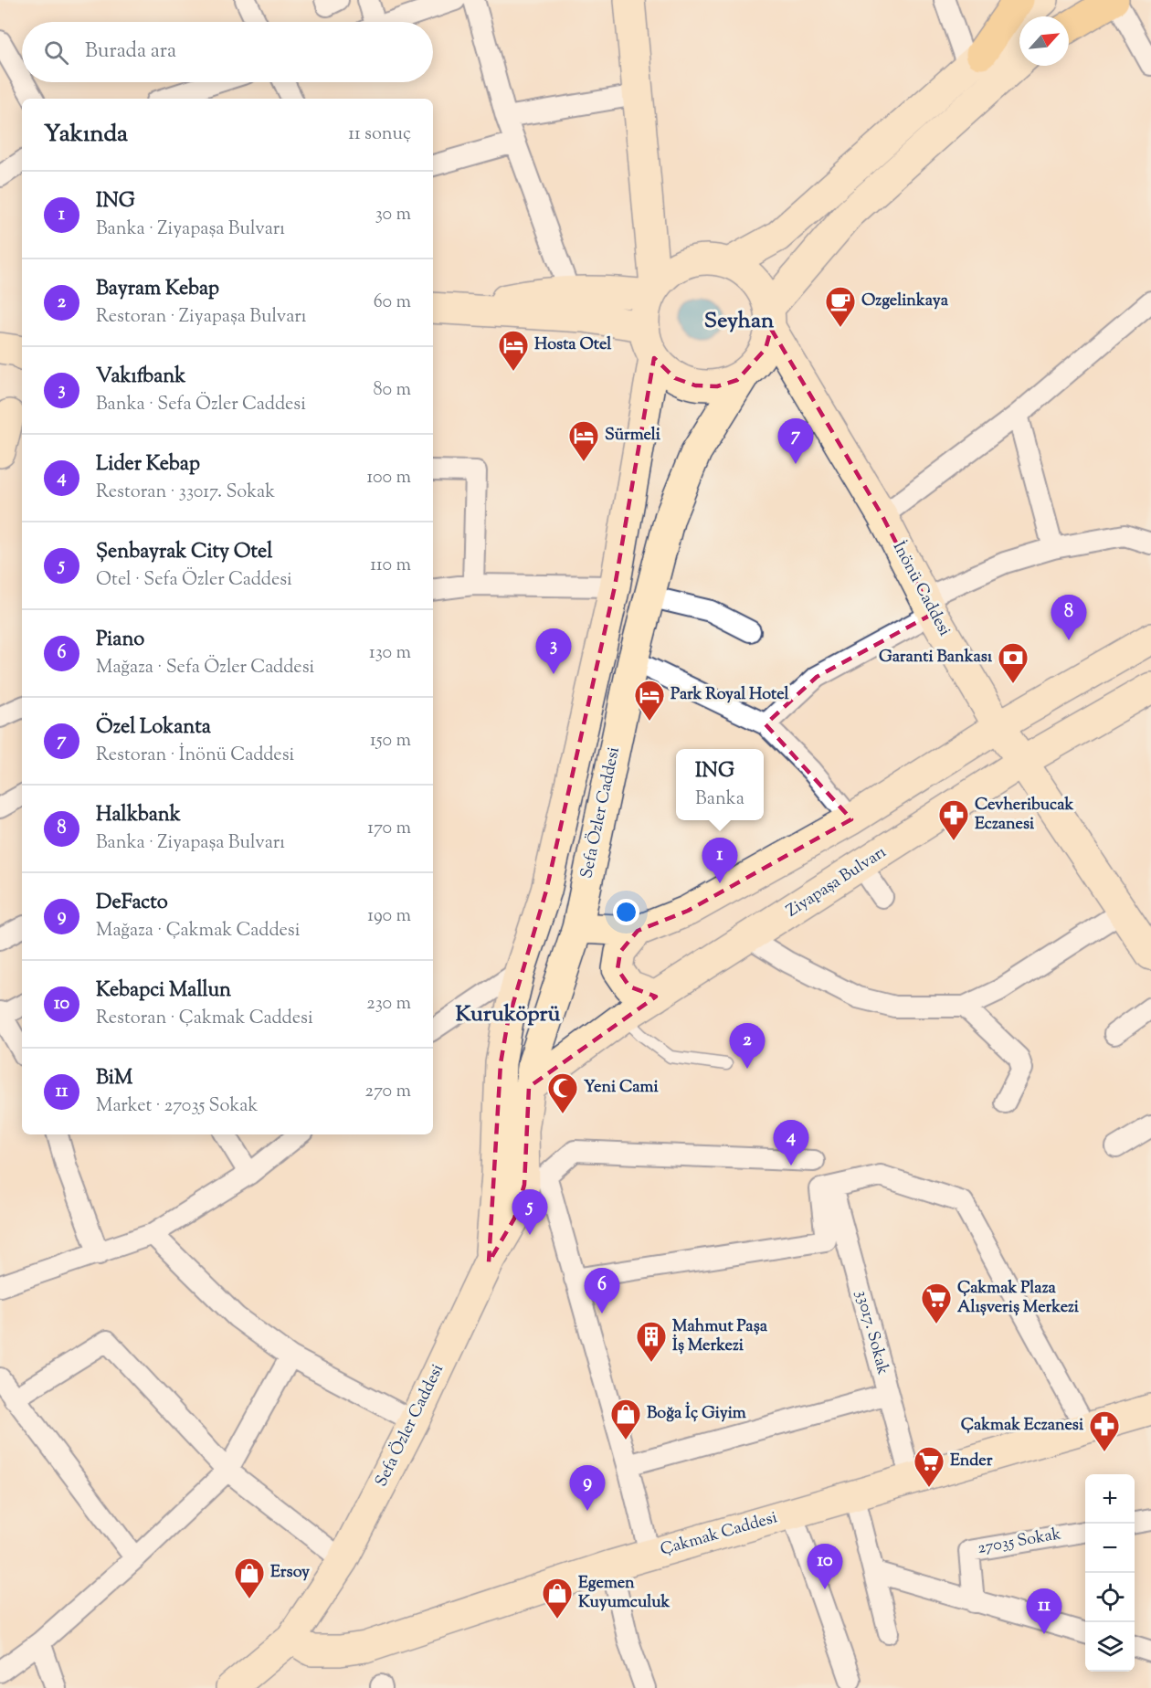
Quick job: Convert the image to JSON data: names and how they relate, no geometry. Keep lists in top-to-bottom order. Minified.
{"streets":{"main road":["İnönü Caddesi","Sefa Özler Caddesi","Ziyapaşa Bulvarı","Çakmak Caddesi"],"street":["33017. Sokak","27035 Sokak"]},"crossings":[["İnönü Caddesi","Sefa Özler Caddesi"],["İnönü Caddesi","Ziyapaşa Bulvarı"],["Sefa Özler Caddesi","Ziyapaşa Bulvarı"],["Sefa Özler Caddesi","Çakmak Caddesi"],["33017. Sokak","Çakmak Caddesi"]],"districts":["Seyhan","Kuruköprü"],"places":{"cafe":["Ozgelinkaya"],"hotel":["Hosta Otel","Sürmeli","Park Royal Hotel"],"bank":["Garanti Bankası"],"pharmacy":["Cevheribucak Eczanesi","Çakmak Eczanesi"],"mosque":["Yeni Cami"],"supermarket":["Çakmak Plaza Alışveriş Merkezi","Ender"],"building":["Mahmut Paşa İş Merkezi"],"shop":["Boğa İç Giyim","Ersoy","Egemen Kuyumculuk"]},"north":"top right","page":{"search":"Burada ara","heading":["Yakında","11 sonuç"],"list":[{"mark":"1","name":"ING","note":"Banka · Ziyapaşa Bulvarı","value":"30 m"},{"mark":"2","name":"Bayram Kebap","note":"Restoran · Ziyapaşa Bulvarı","value":"60 m"},{"mark":"3","name":"Vakıfbank","note":"Banka · Sefa Özler Caddesi","value":"80 m"},{"mark":"4","name":"Lider Kebap","note":"Restoran · 33017. Sokak","value":"100 m"},{"mark":"5","name":"Şenbayrak City Otel","note":"Otel · Sefa Özler Caddesi","value":"110 m"},{"mark":"6","name":"Piano","note":"Mağaza · Sefa Özler Caddesi","value":"130 m"},{"mark":"7","name":"Özel Lokanta","note":"Restoran · İnönü Caddesi","value":"150 m"},{"mark":"8","name":"Halkbank","note":"Banka · Ziyapaşa Bulvarı","value":"170 m"},{"mark":"9","name":"DeFacto","note":"Mağaza · Çakmak Caddesi","value":"190 m"},{"mark":"10","name":"Kebapci Mallun","note":"Restoran · Çakmak Caddesi","value":"230 m"},{"mark":"11","name":"BiM","note":"Market · 27035 Sokak","value":"270 m"}],"pins":["7","8","3","1","2","4","5","6","9","10","11"],"popup":["ING","Banka"],"map_buttons":["+","−"]}}
